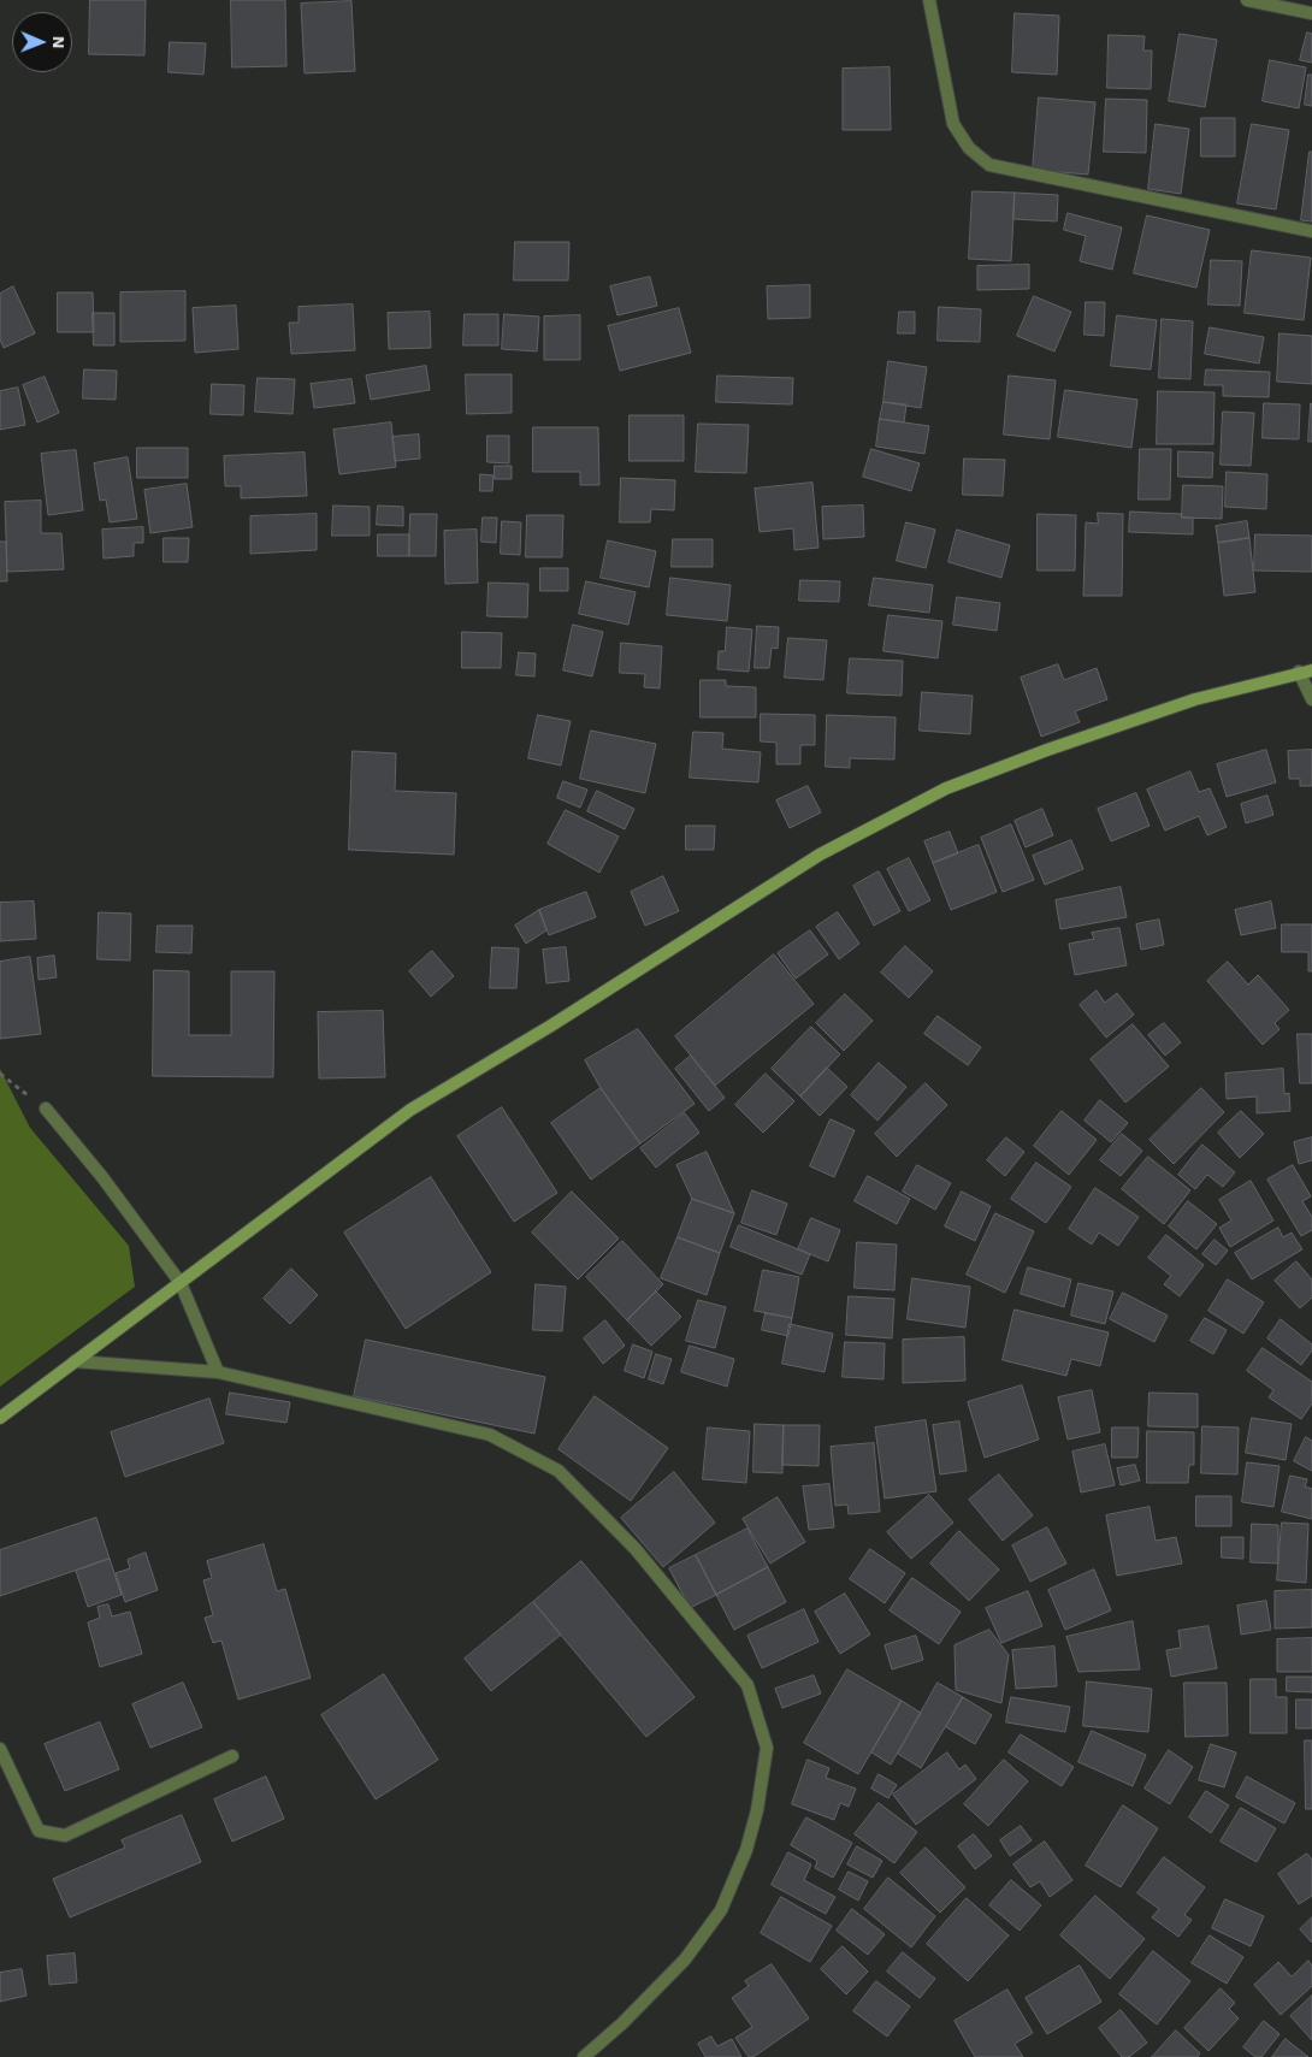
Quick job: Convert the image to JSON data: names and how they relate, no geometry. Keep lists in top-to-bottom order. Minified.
{"north":"right"}
